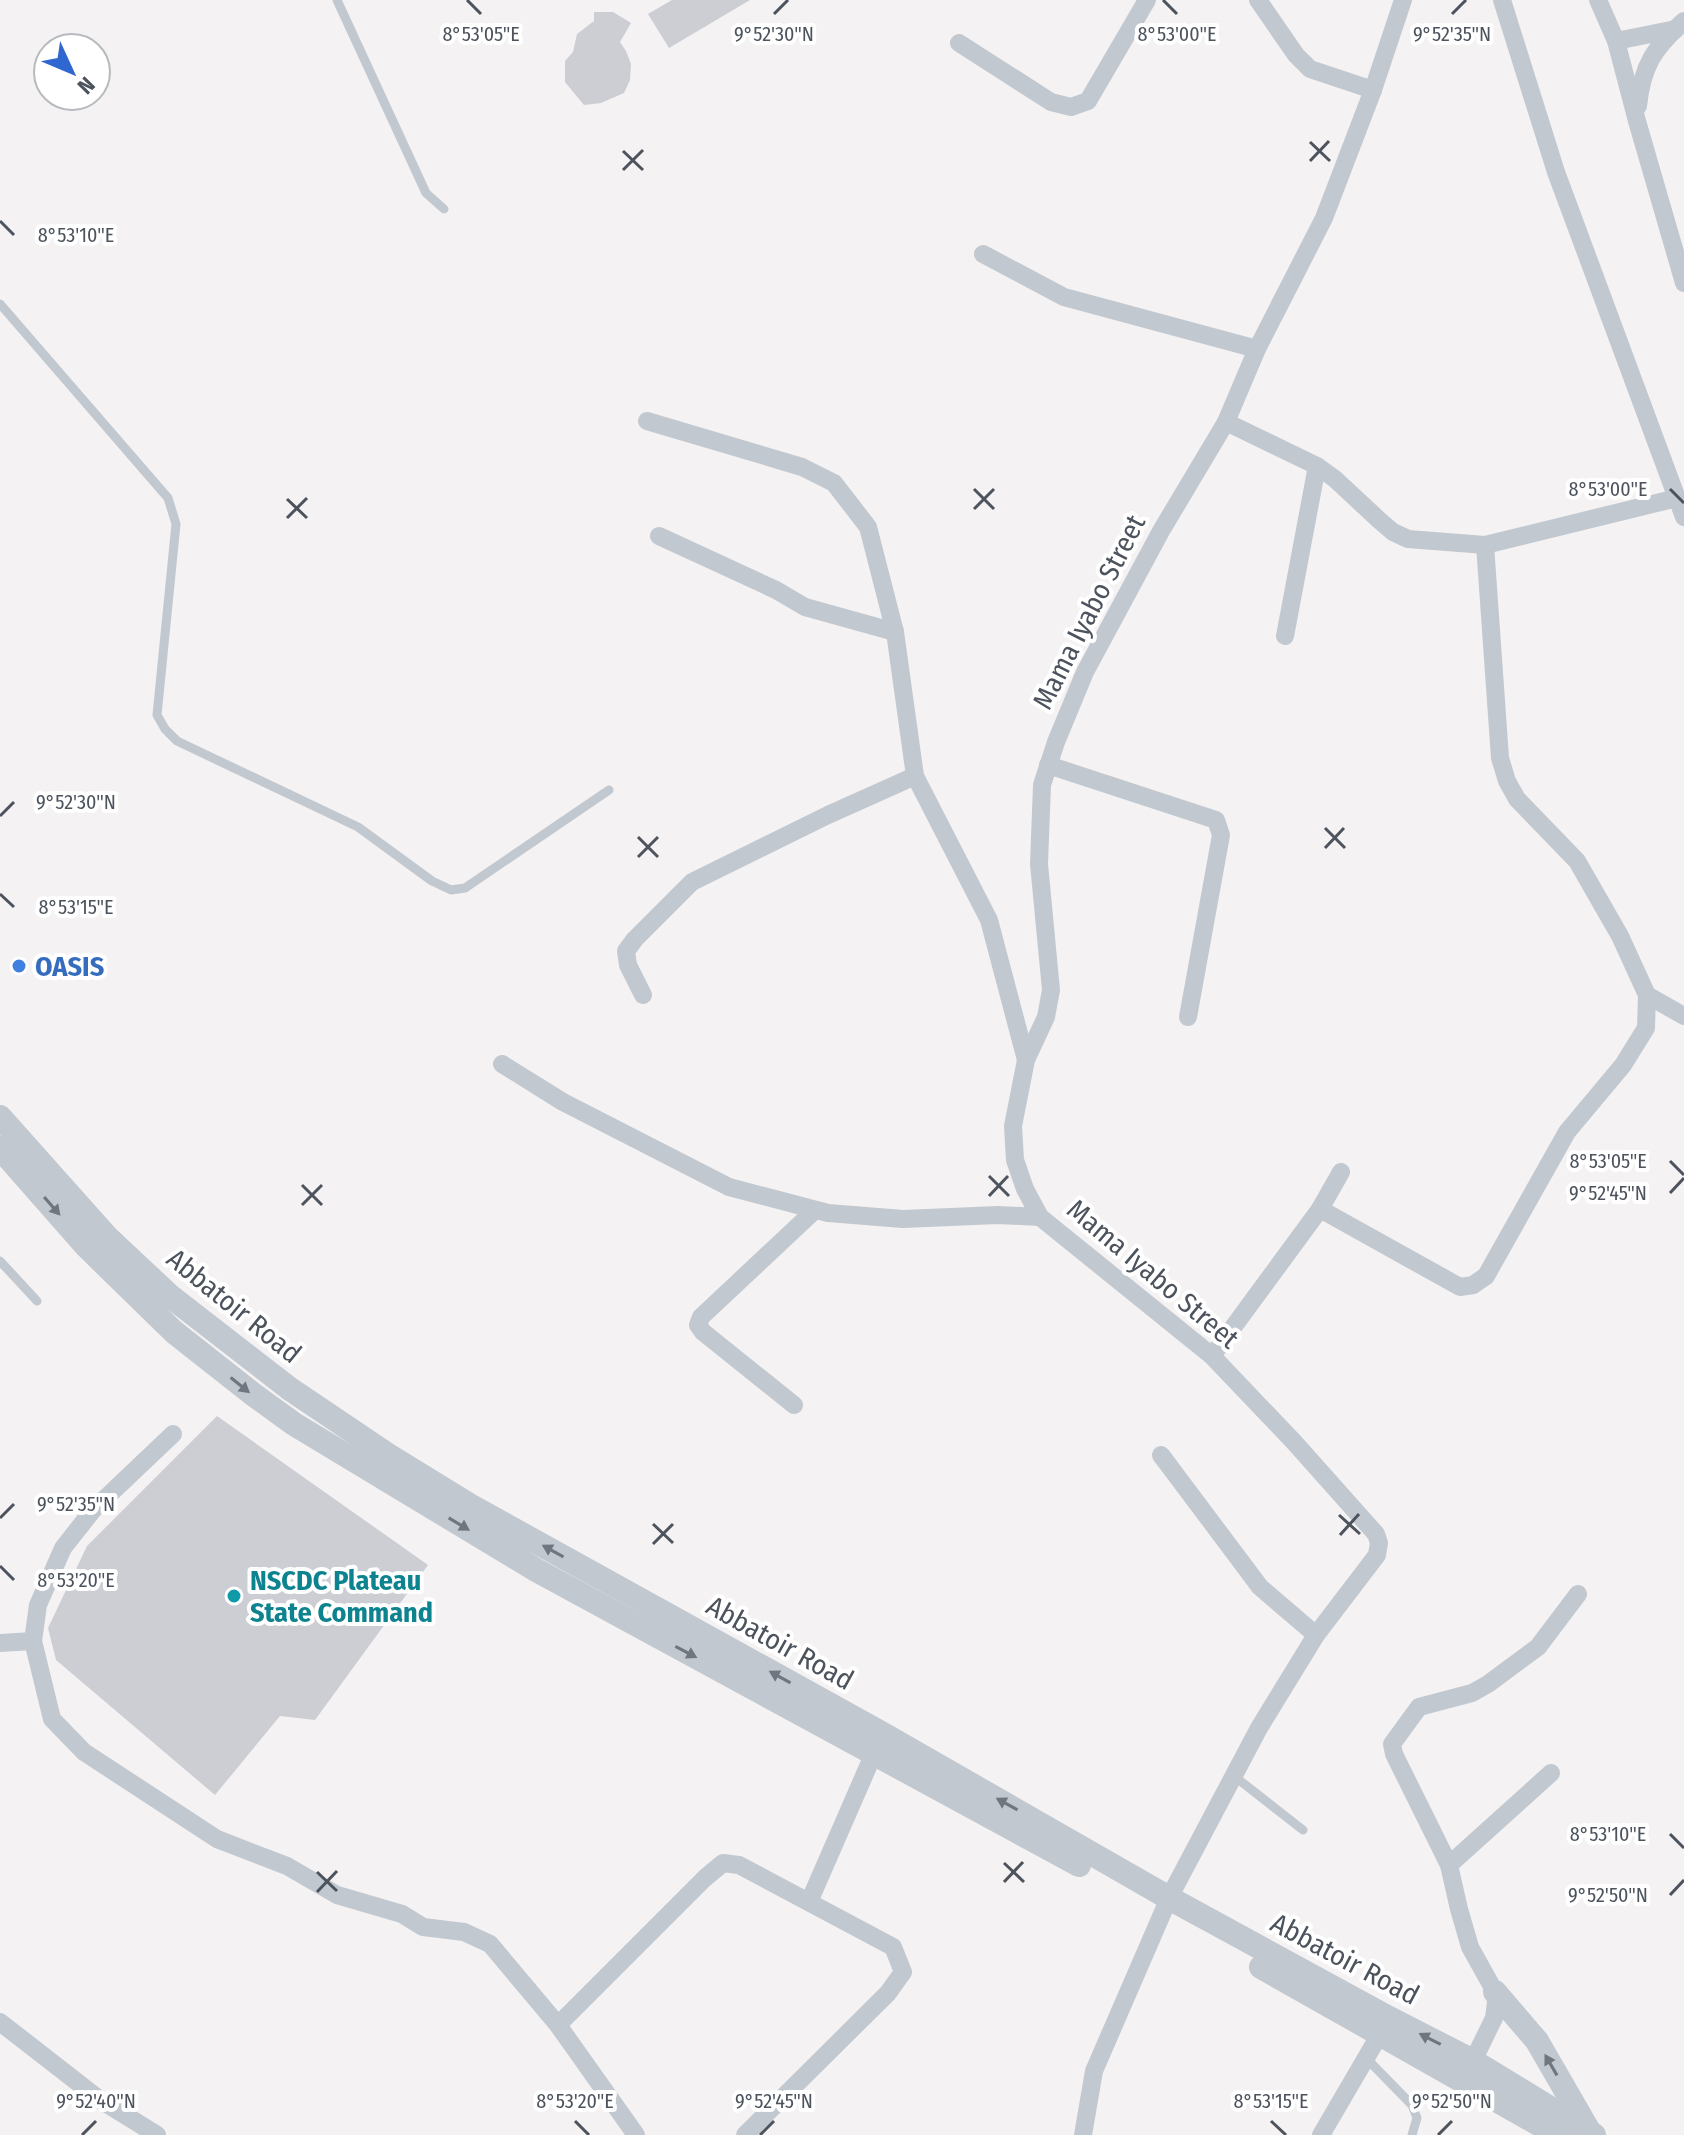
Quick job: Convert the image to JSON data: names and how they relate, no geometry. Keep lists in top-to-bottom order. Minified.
{"streets":{"street":["Mama Iyabo Street","Abbatoir Road"]},"crossings":[["Mama Iyabo Street","Abbatoir Road"]],"places":["OASIS","NSCDC Plateau State Command"],"north":"bottom right","coordinates":["8°53'05\"E","8°53'00\"E","9°52'30\"N","9°52'35\"N","8°53'10\"E","8°53'15\"E","9°52'45\"N","8°53'20\"E","9°52'50\"N","9°52'40\"N"]}
